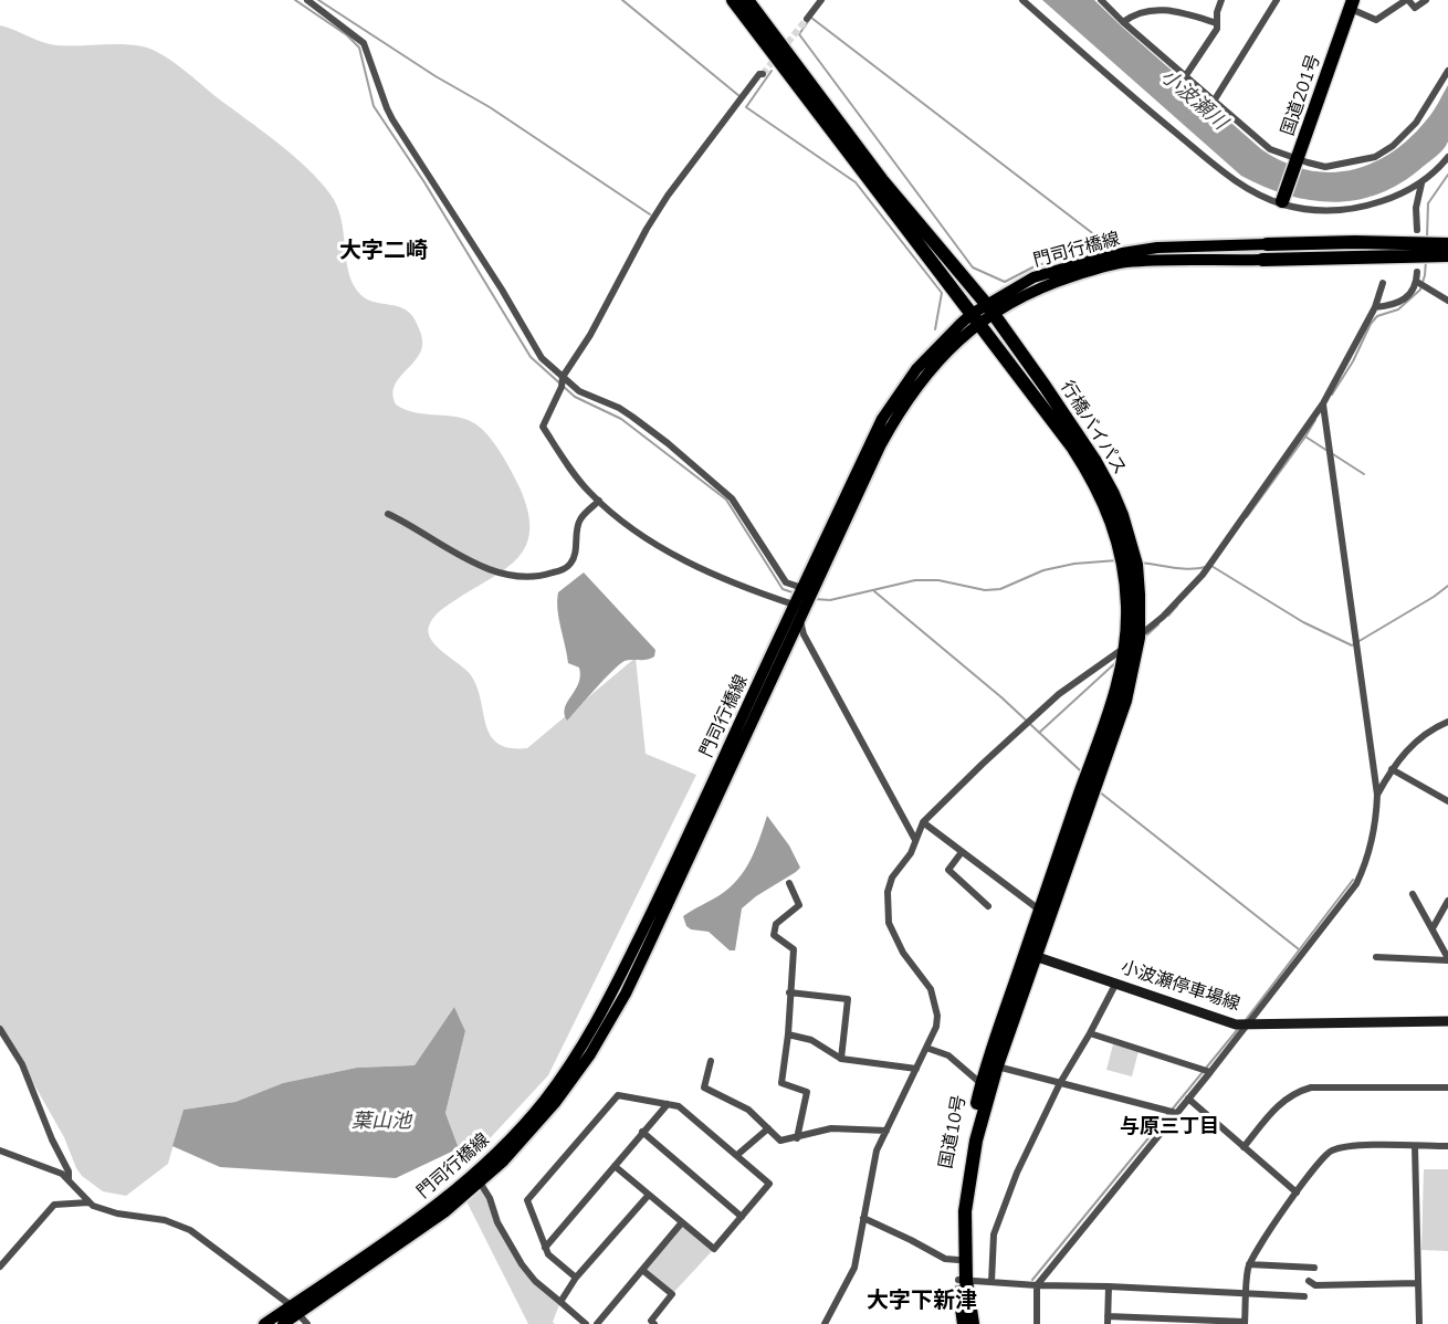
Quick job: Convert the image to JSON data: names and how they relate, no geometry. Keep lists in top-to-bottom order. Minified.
{"streets":{"highway":["国道201号","行橋バイパス","国道10号"],"main road":["門司行橋線","小波瀬停車場線"]},"crossings":[["門司行橋線","行橋バイパス"],["行橋バイパス","小波瀬停車場線"],["行橋バイパス","国道10号"],["小波瀬停車場線","国道10号"]],"districts":["大字二崎","与原三丁目","大字下新津"],"water":["小波瀬川","葉山池"]}
